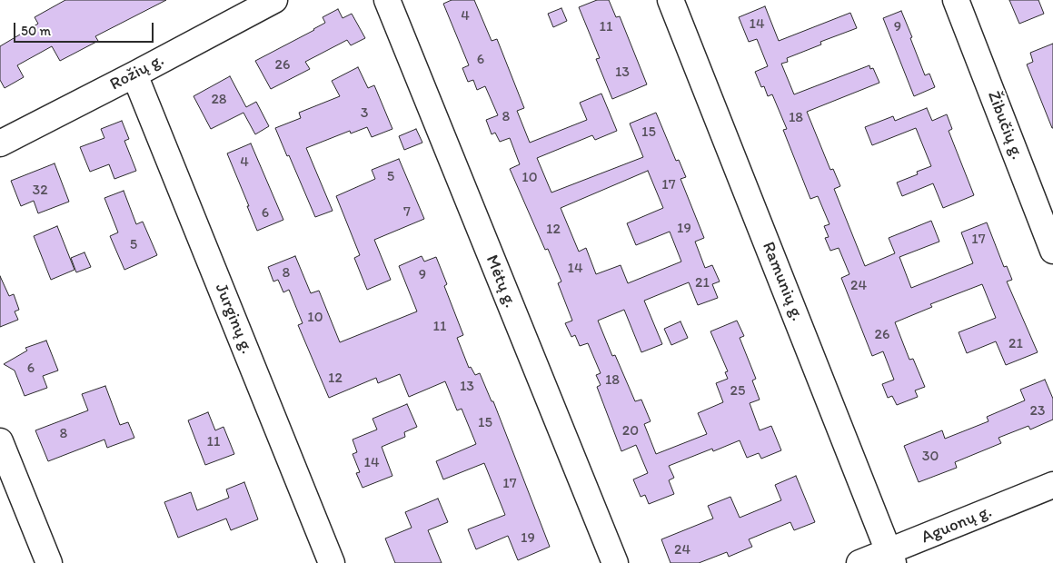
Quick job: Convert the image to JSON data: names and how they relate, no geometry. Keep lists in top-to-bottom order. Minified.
{"streets":{"street":["Rožių g.","Žibučių g.","Mėtų g.","Ramunių g.","Jurginų g.","Aguonų g."]},"crossings":[["Rožių g.","Jurginų g."],["Ramunių g.","Aguonų g."]],"house_numbers":["4","14","11","9","6","26","13","28","3","8","18","15","4","5","10","17","32","7","6","19","12","17","5","14","8","9","21","24","10","11","26","21","6","12","18","13","25","23","15","20","8","11","30","14","17","19","24"],"scale_bar":"50 m"}
